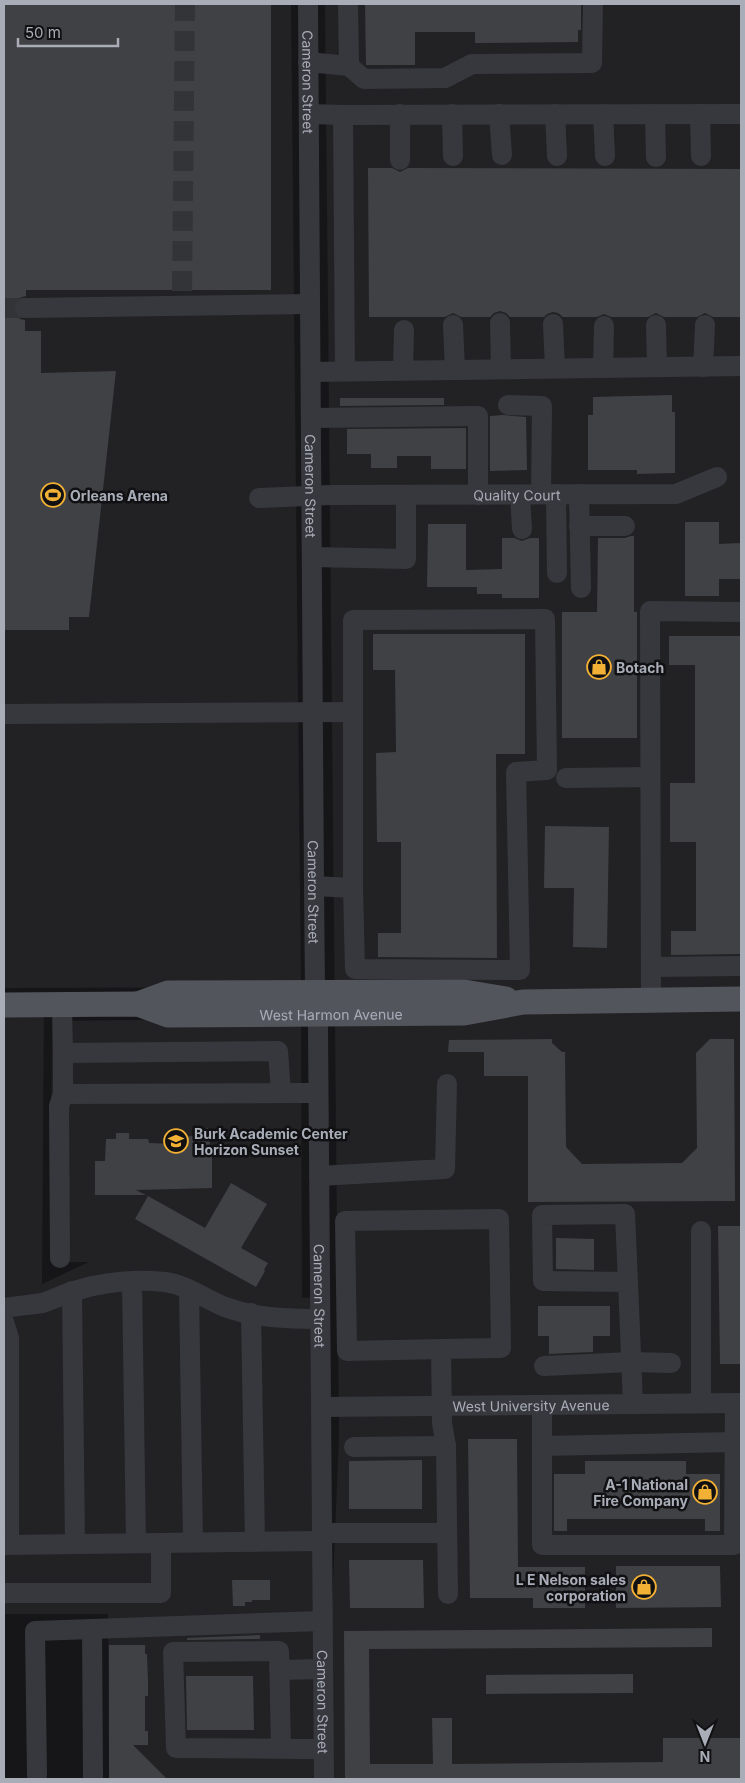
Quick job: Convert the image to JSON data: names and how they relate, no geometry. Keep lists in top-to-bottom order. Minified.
{"streets":{"main road":["West Harmon Avenue"],"street":["Cameron Street","Quality Court","West University Avenue"]},"crossings":[["Cameron Street","Quality Court"],["Cameron Street","West Harmon Avenue"],["Cameron Street","West University Avenue"]],"places":{"sports":["Orleans Arena"],"shop":["Botach","A-1 National Fire Company","L E Nelson sales corporation"],"school or university":["Burk Academic Center Horizon Sunset"]},"scale_bar":"50 m","north":"bottom"}
